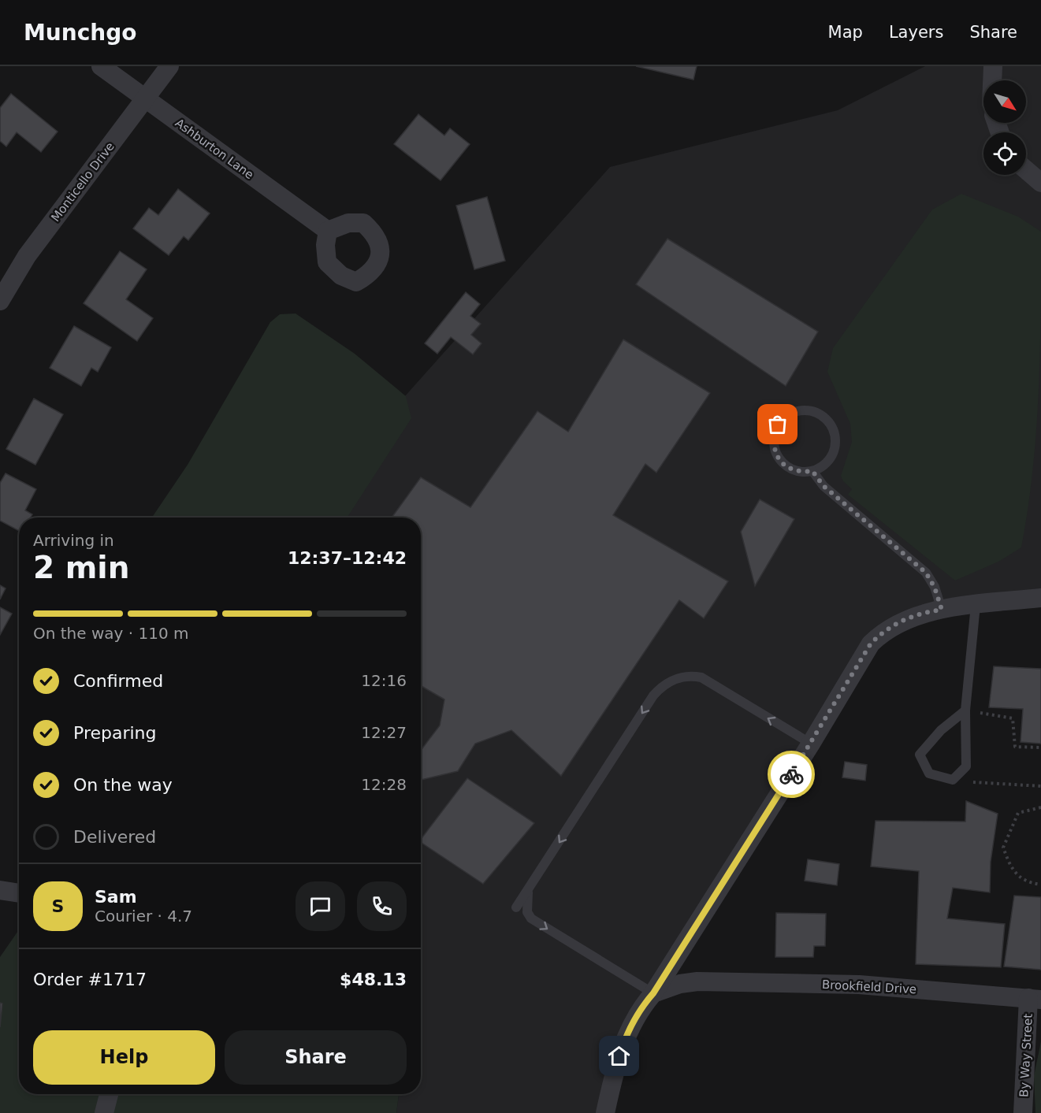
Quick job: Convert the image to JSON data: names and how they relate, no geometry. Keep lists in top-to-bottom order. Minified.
{"streets":{"street":["Ashburton Lane","Monticello Drive","Brookfield Drive","By Way Street"]},"crossings":[["Ashburton Lane","Monticello Drive"],["Brookfield Drive","By Way Street"]],"north":"bottom right","page":{"header":"Munchgo","nav":["Map","Layers","Share"],"heading":["2 min","Arriving in","12:37–12:42"],"panel":["Sam","Courier · 4.7","Order #1717","$48.13"],"bar":"On the way · 110 m","list":[["Confirmed","12:16"],["Preparing","12:27"],["On the way","12:28"],"Delivered"],"round":"S","buttons":["Help","Share"]}}
